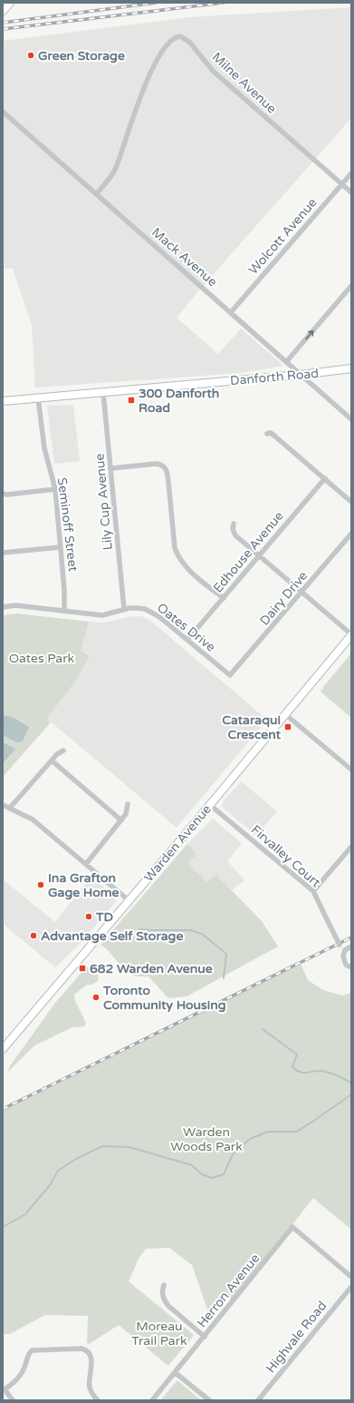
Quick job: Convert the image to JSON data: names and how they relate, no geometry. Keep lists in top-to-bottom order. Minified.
{"streets":{"main road":["Danforth Road","Warden Avenue"],"street":["Milne Avenue","Wolcott Avenue","Mack Avenue","Lily Cup Avenue","Seminoff Street","Edhouse Avenue","Dairy Drive","Oates Drive","Firvalley Court","Herron Avenue","Highvale Road"]},"crossings":[["Milne Avenue","Wolcott Avenue"],["Milne Avenue","Mack Avenue"],["Wolcott Avenue","Mack Avenue"],["Mack Avenue","Danforth Road"],["Danforth Road","Lily Cup Avenue"],["Danforth Road","Seminoff Street"],["Lily Cup Avenue","Oates Drive"],["Seminoff Street","Oates Drive"],["Edhouse Avenue","Oates Drive"],["Dairy Drive","Oates Drive"],["Warden Avenue","Firvalley Court"]],"parks":["Oates Park","Warden Woods Park","Moreau Trail Park"],"places":{"other":["Green Storage","Ina Grafton Gage Home","TD","Advantage Self Storage","Toronto Community Housing"],"transit":["300 Danforth Road","Cataraqui Crescent","682 Warden Avenue"]}}
